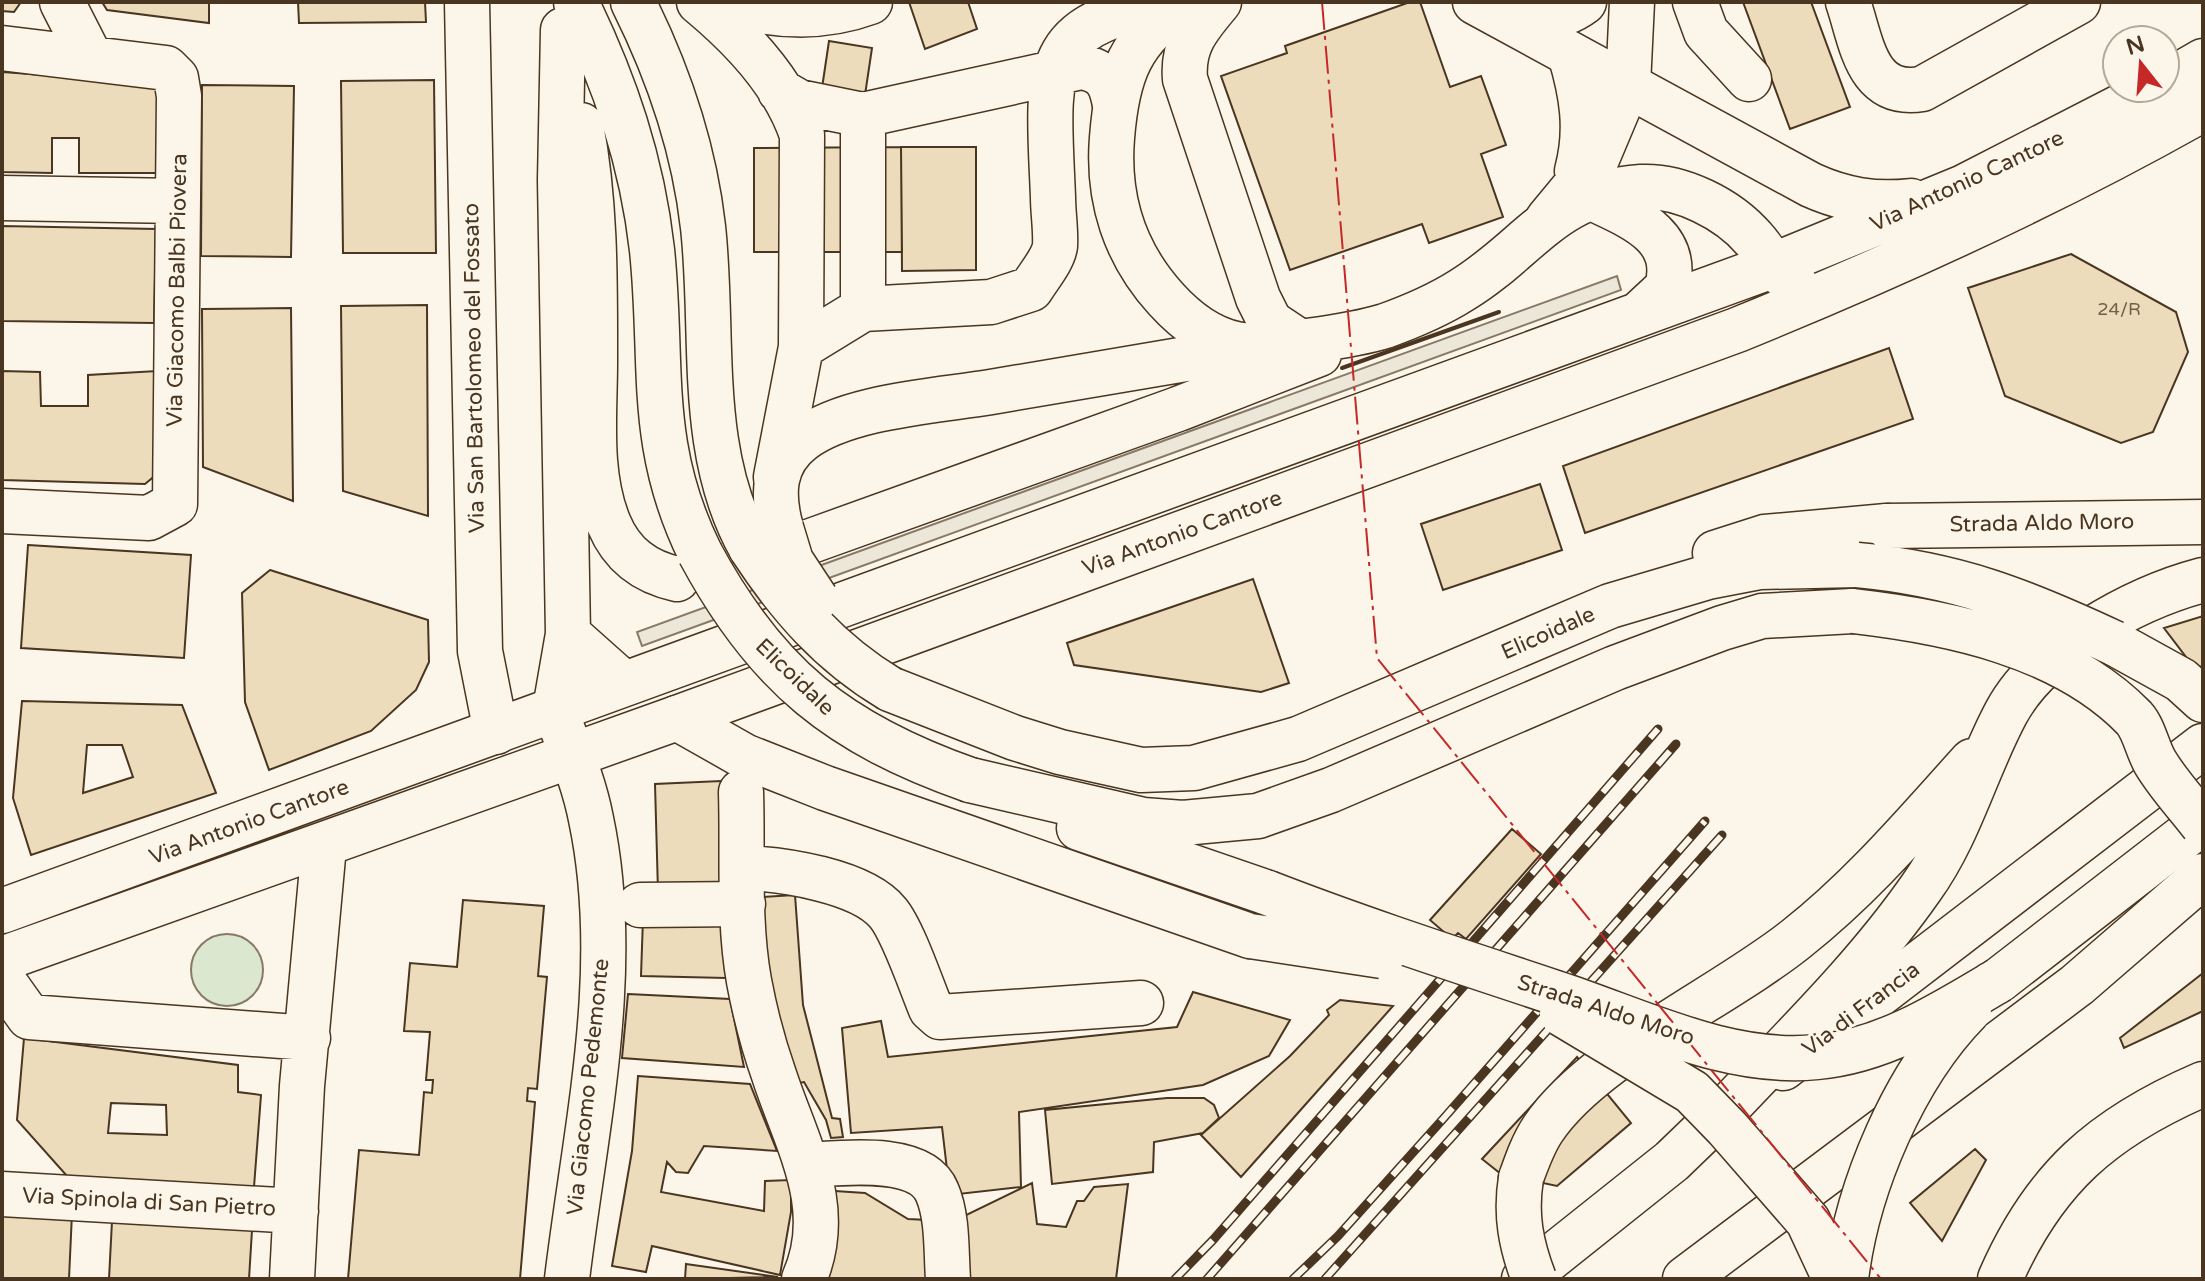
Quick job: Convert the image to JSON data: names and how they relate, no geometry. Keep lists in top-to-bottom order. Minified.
{"streets":{"main road":["Via Antonio Cantore","Via Giacomo Balbi Piovera","Via San Bartolomeo del Fossato","Strada Aldo Moro","Elicoidale","Via di Francia","Via Giacomo Pedemonte","Via Spinola di San Pietro"]},"crossings":[["Via Antonio Cantore","Via San Bartolomeo del Fossato"],["Via Antonio Cantore","Via Giacomo Pedemonte"],["Strada Aldo Moro","Elicoidale"]],"house_numbers":["24/R"],"north":"top"}
